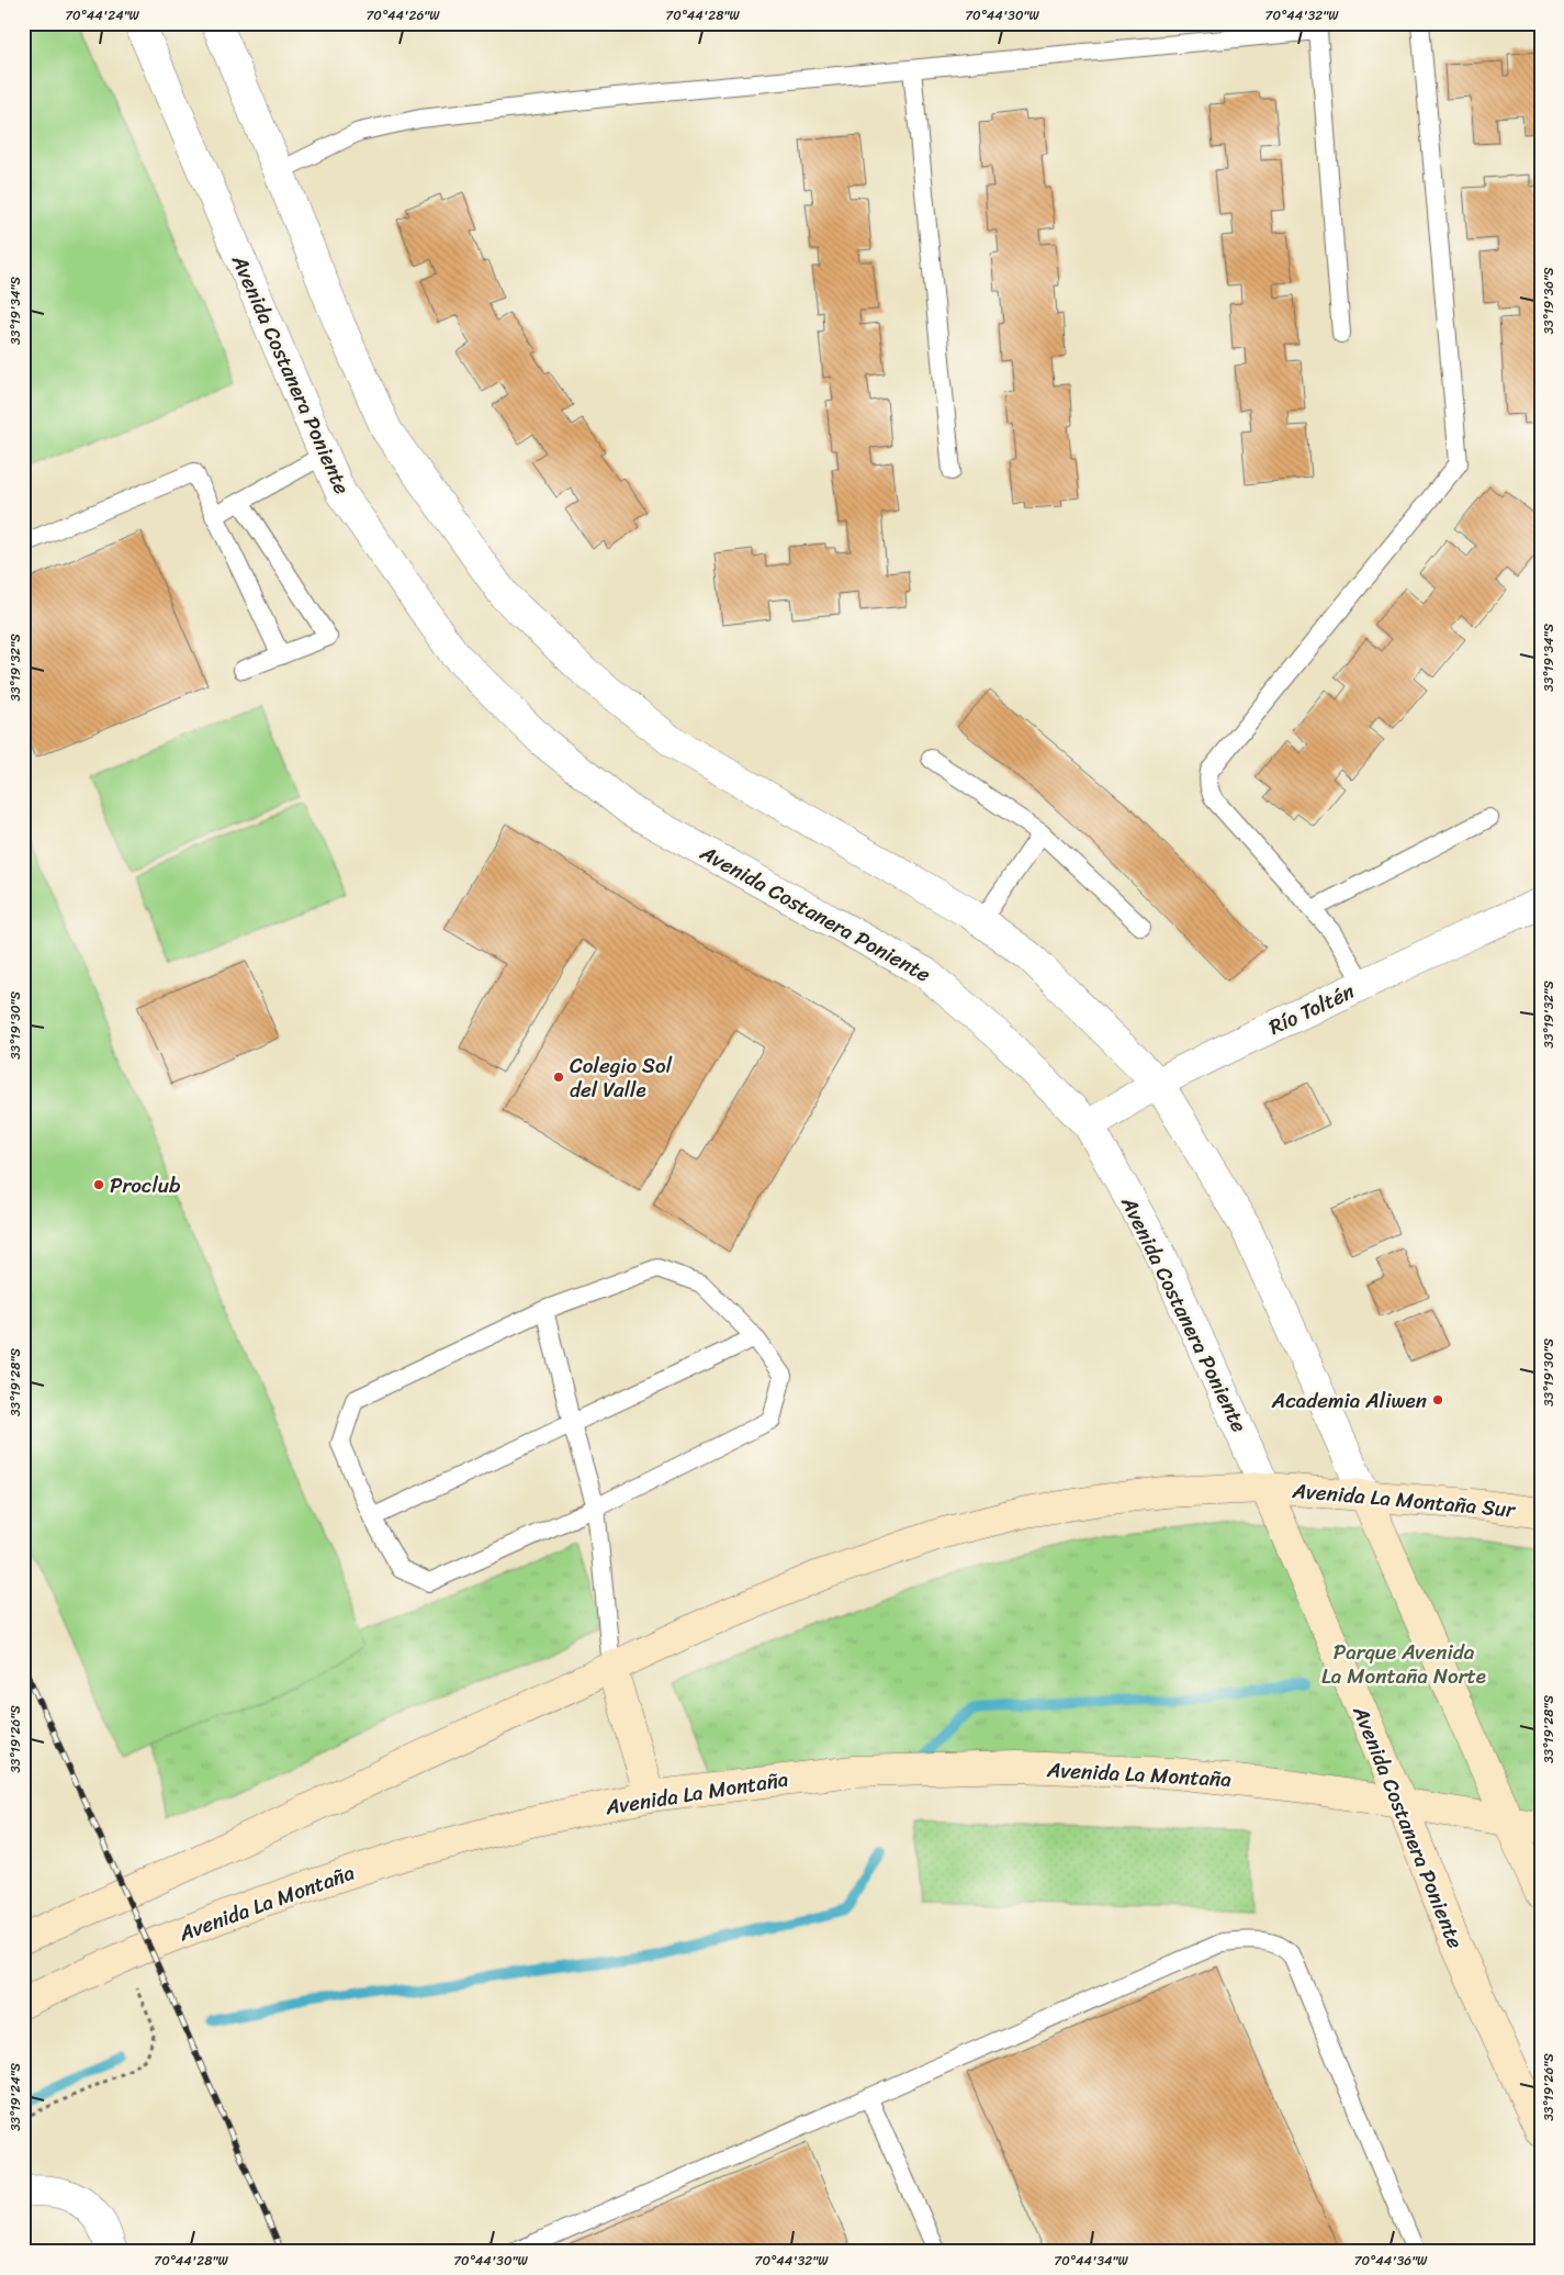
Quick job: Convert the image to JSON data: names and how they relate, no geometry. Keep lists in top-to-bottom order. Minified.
{"streets":{"main road":["Avenida Costanera Poniente","Avenida La Montaña Sur","Avenida La Montaña"],"street":["Río Toltén"]},"crossings":[["Avenida Costanera Poniente","Río Toltén"],["Avenida Costanera Poniente","Avenida La Montaña Sur"],["Avenida Costanera Poniente","Avenida La Montaña"]],"parks":["Parque Avenida La Montaña Norte"],"places":["Colegio Sol del Valle","Proclub","Academia Aliwen"],"coordinates":["70°44'24\"W","70°44'26\"W","70°44'28\"W","70°44'30\"W","70°44'32\"W","33°19'36\"S","33°19'34\"S","33°19'32\"S","33°19'30\"S","33°19'28\"S","33°19'26\"S","33°19'24\"S","70°44'34\"W","70°44'36\"W"]}
